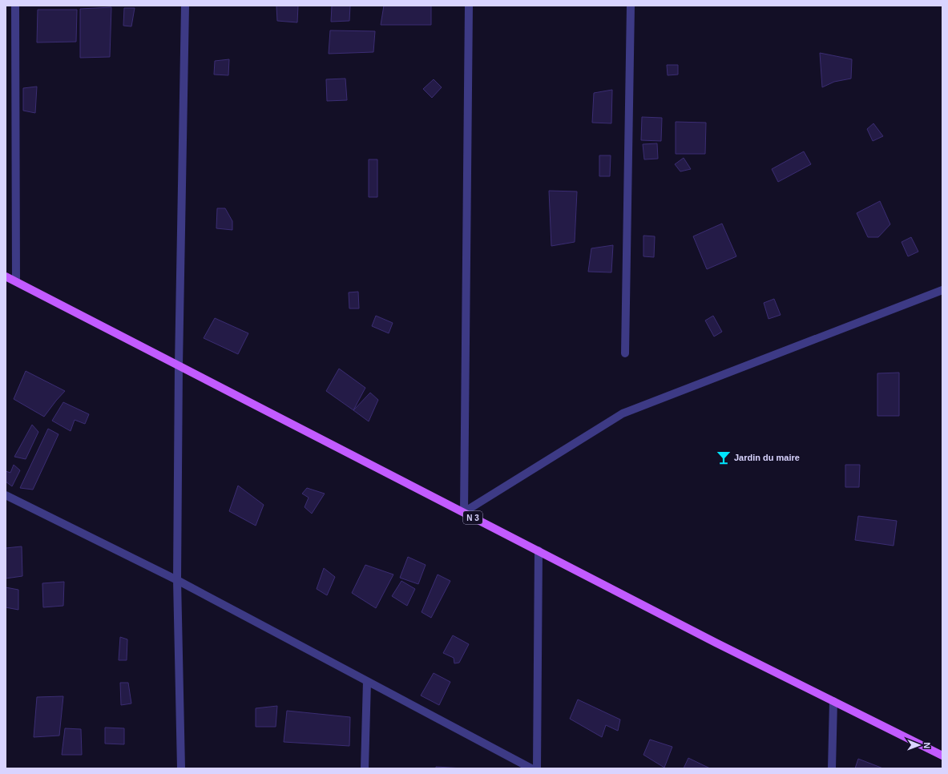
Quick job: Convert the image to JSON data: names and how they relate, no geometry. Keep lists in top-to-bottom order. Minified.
{"streets":{"main road":["N 3"]},"places":{"bar":["Jardin du maire"]},"north":"right"}
